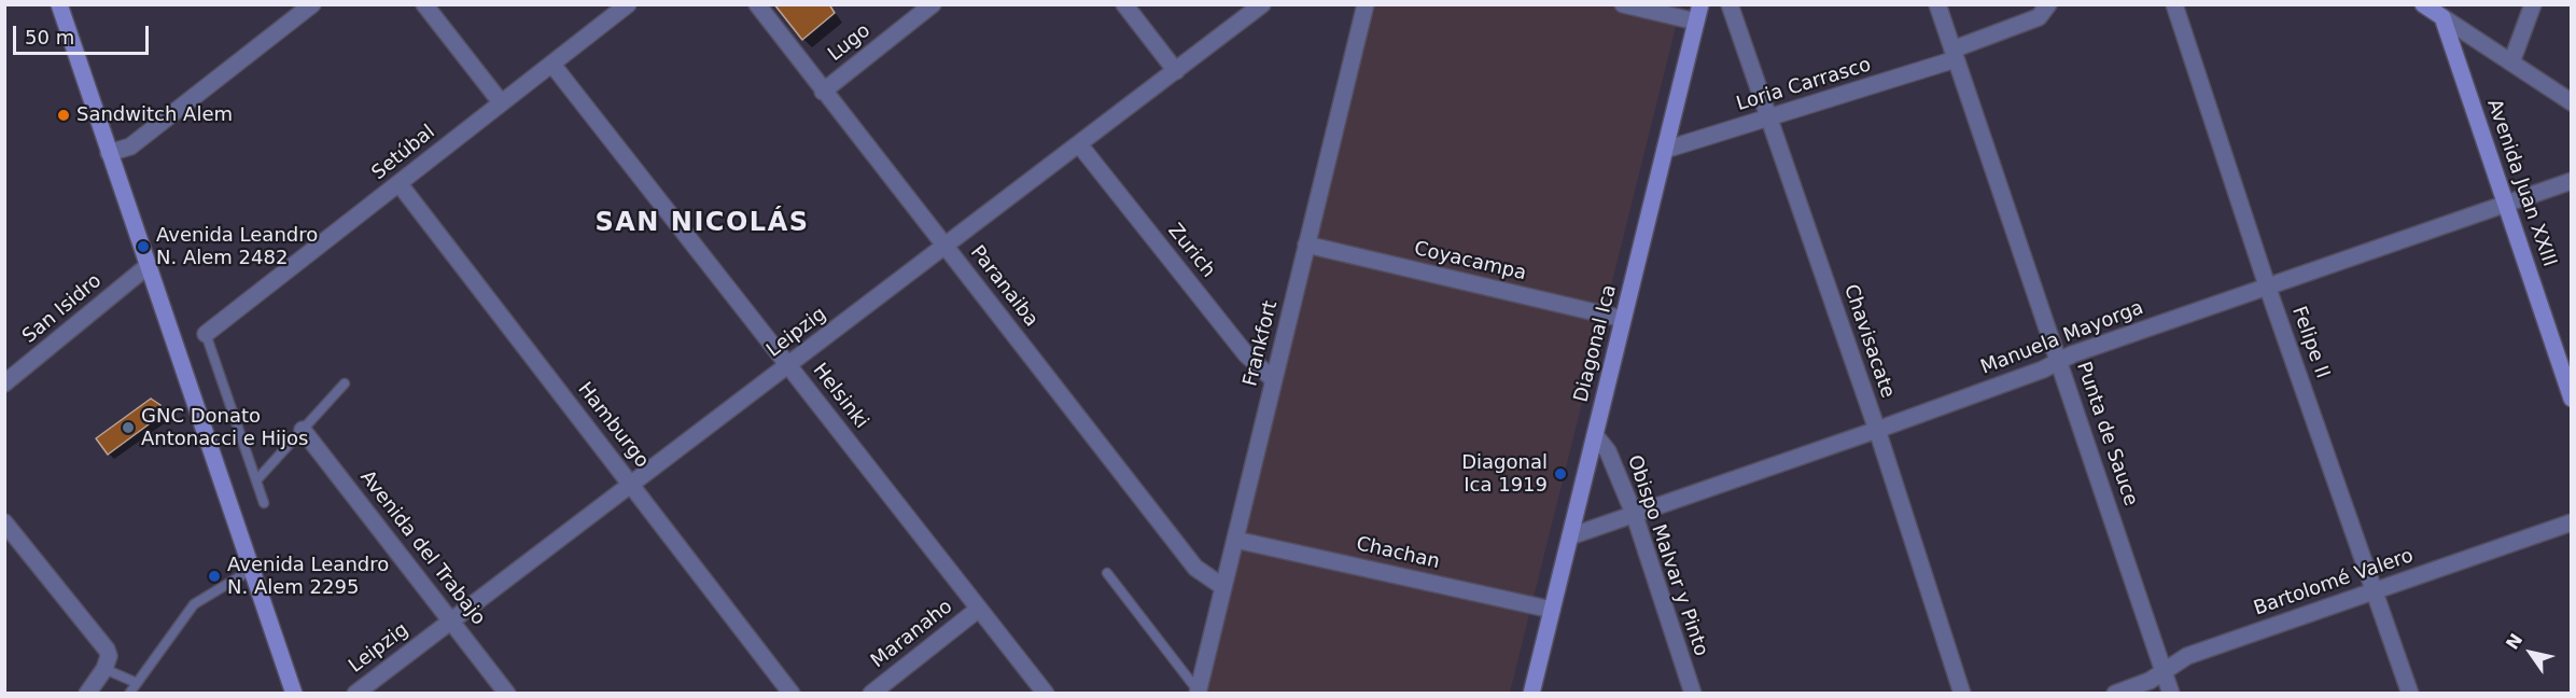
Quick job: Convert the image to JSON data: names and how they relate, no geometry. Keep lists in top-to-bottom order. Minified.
{"streets":{"main road":["Avenida Juan XXIII","Diagonal Ica"],"street":["Lugo","Loria Carrasco","Setúbal","Zurich","Coyacampa","Paranaiba","San Isidro","Leipzig","Manuela Mayorga","Chavisacate","Felipe II","Frankfort","Helsinki","Hamburgo","Punta de Sauce","Avenida del Trabajo","Chachan","Obispo Malvar y Pinto","Bartolomé Valero","Maranaho"]},"crossings":[["Lugo","Paranaiba"],["Loria Carrasco","Chavisacate"],["Loria Carrasco","Diagonal Ica"],["Loria Carrasco","Punta de Sauce"],["Setúbal","Helsinki"],["Setúbal","Hamburgo"],["Avenida Juan XXIII","Manuela Mayorga"],["Zurich","Leipzig"],["Zurich","Frankfort"],["Coyacampa","Frankfort"],["Coyacampa","Diagonal Ica"],["Paranaiba","Leipzig"],["Paranaiba","Frankfort"],["Leipzig","Helsinki"],["Leipzig","Hamburgo"],["Leipzig","Avenida del Trabajo"],["Manuela Mayorga","Chavisacate"],["Manuela Mayorga","Felipe II"],["Manuela Mayorga","Diagonal Ica"],["Manuela Mayorga","Punta de Sauce"],["Manuela Mayorga","Obispo Malvar y Pinto"],["Felipe II","Bartolomé Valero"],["Frankfort","Chachan"],["Diagonal Ica","Chachan"],["Diagonal Ica","Obispo Malvar y Pinto"],["Helsinki","Maranaho"],["Punta de Sauce","Bartolomé Valero"]],"districts":["SAN NICOLÁS"],"places":["Sandwitch Alem","Avenida Leandro N. Alem 2482","GNC Donato Antonacci e Hijos","Diagonal Ica 1919","Avenida Leandro N. Alem 2295"],"scale_bar":"50 m","north":"top left"}
